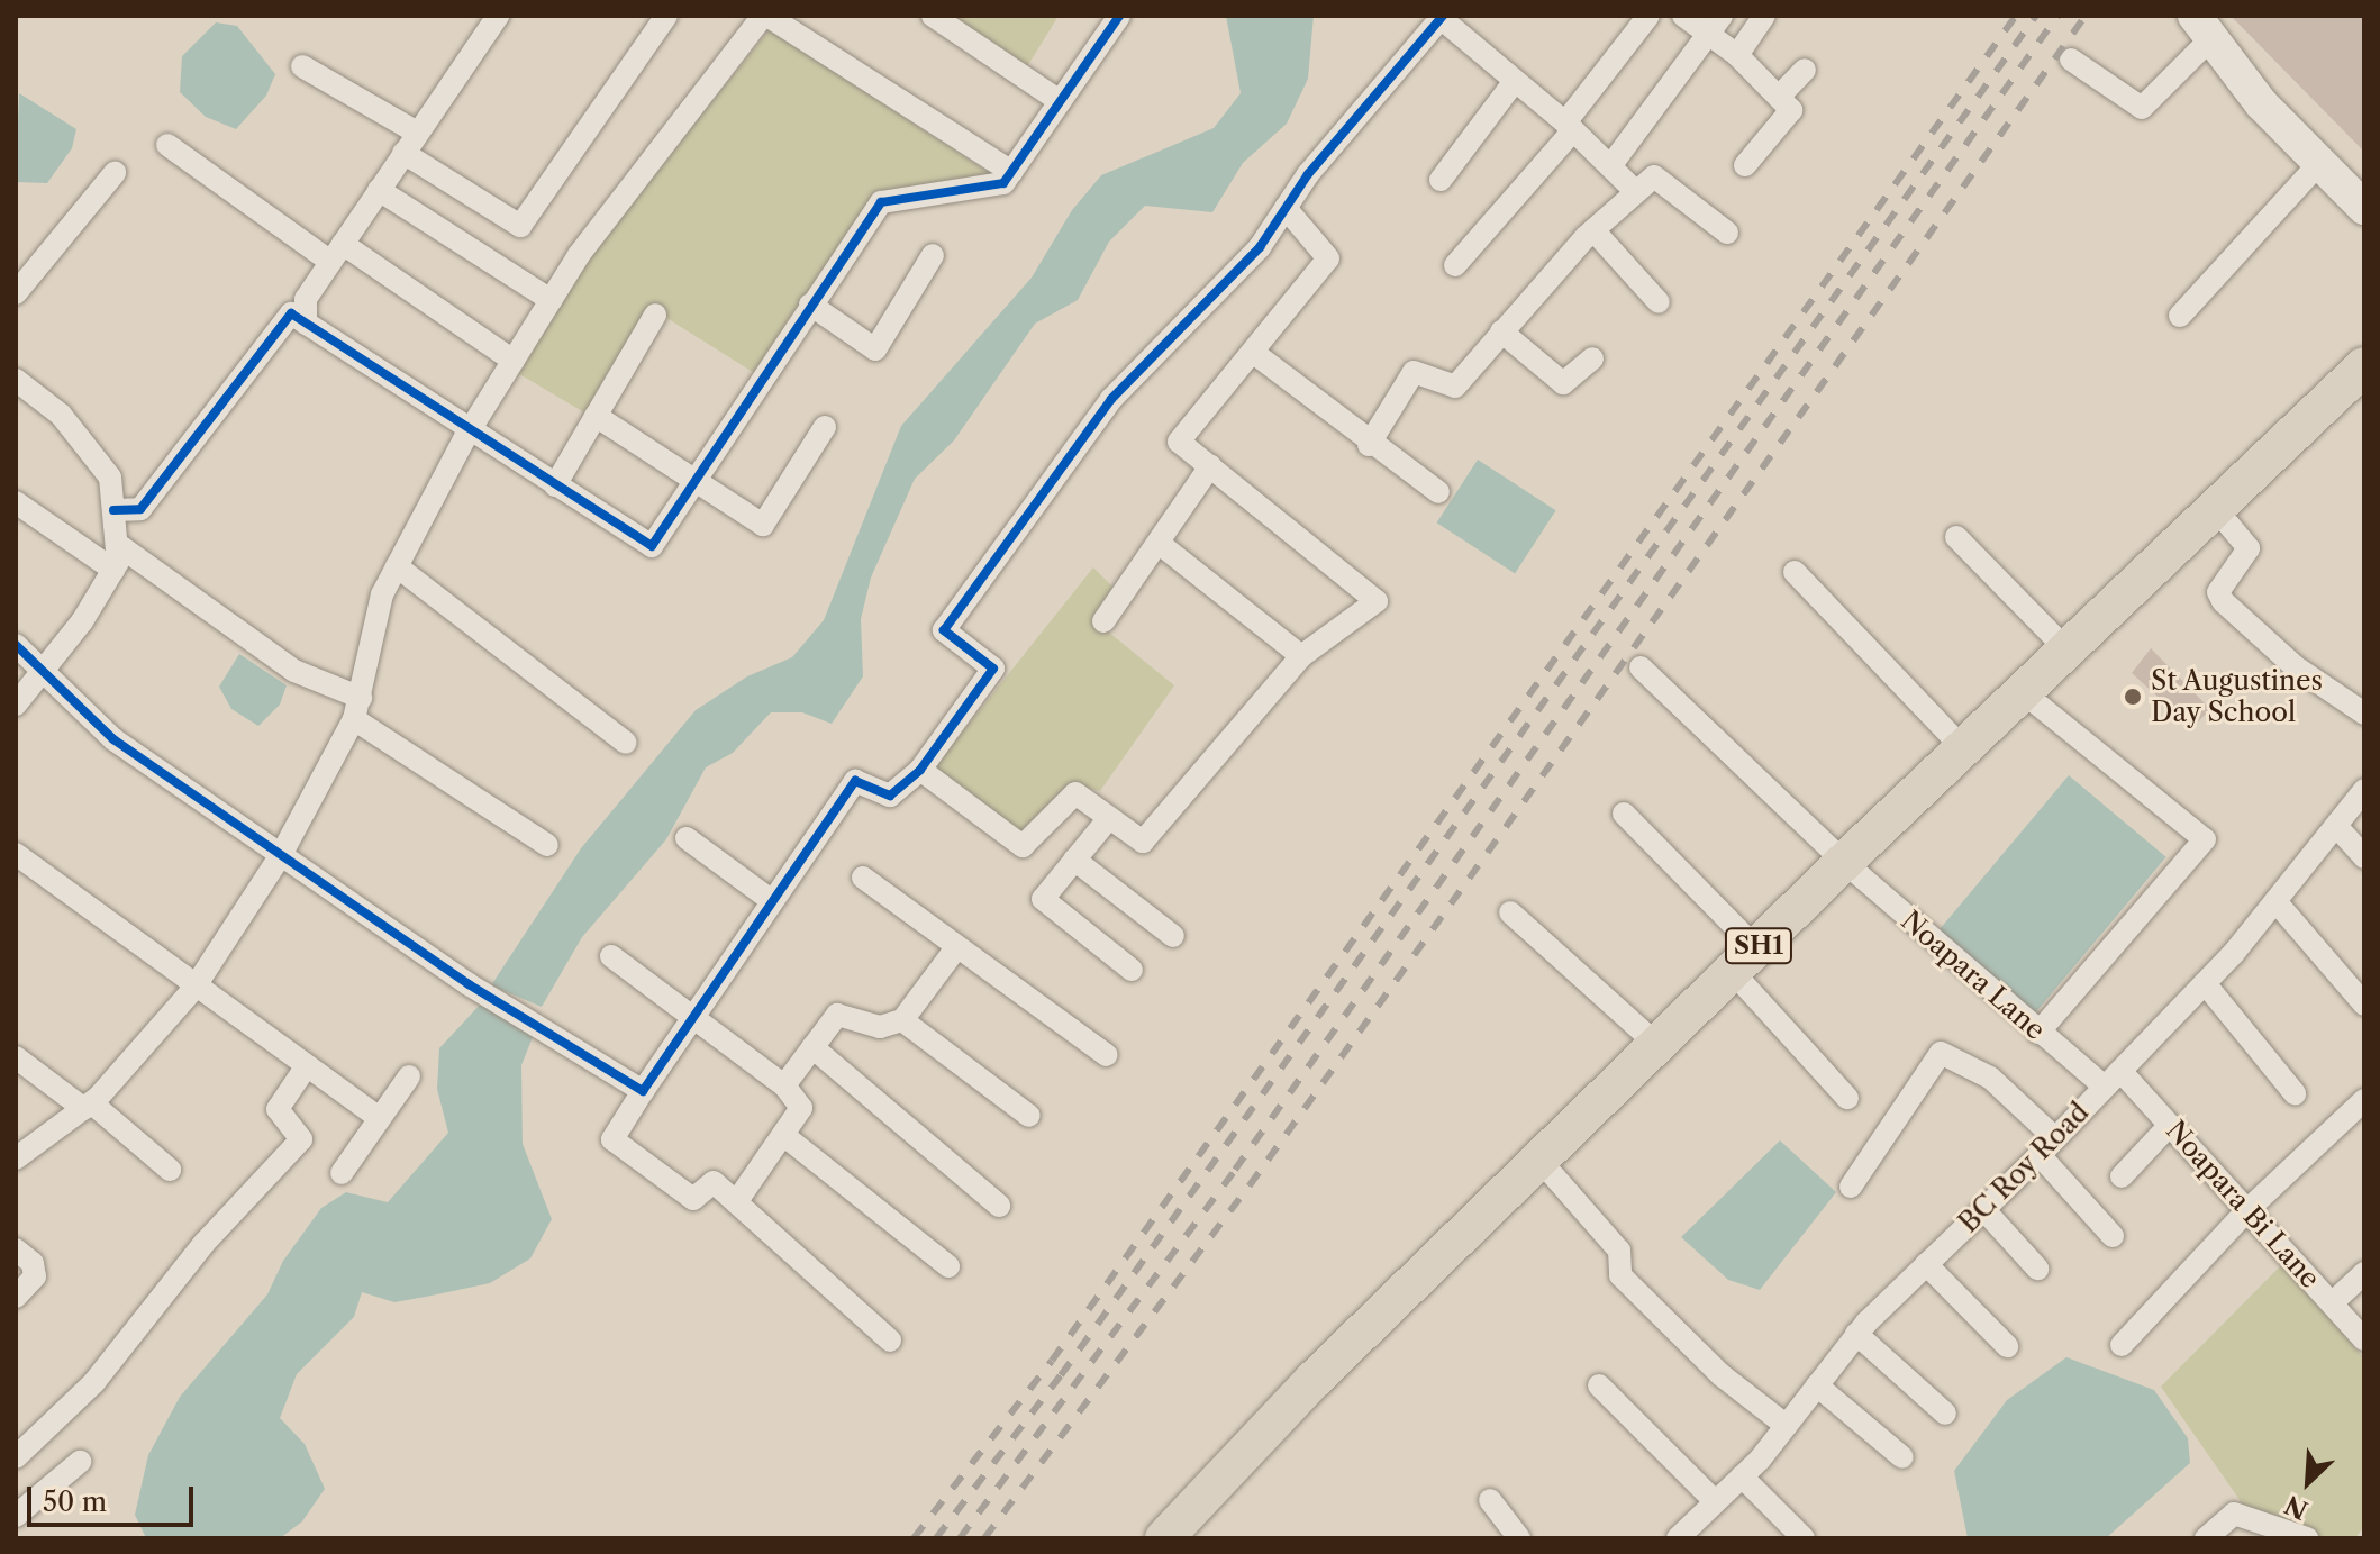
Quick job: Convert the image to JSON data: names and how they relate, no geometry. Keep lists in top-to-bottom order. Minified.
{"streets":{"main road":["SH1"],"street":["Noapara Lane","BC Roy Road","Noapara Bi Lane"]},"crossings":[["SH1","Noapara Lane"],["Noapara Lane","BC Roy Road"],["Noapara Lane","Noapara Bi Lane"],["BC Roy Road","Noapara Bi Lane"]],"places":["St Augustines Day School"],"scale_bar":"50 m","north":"bottom left"}
